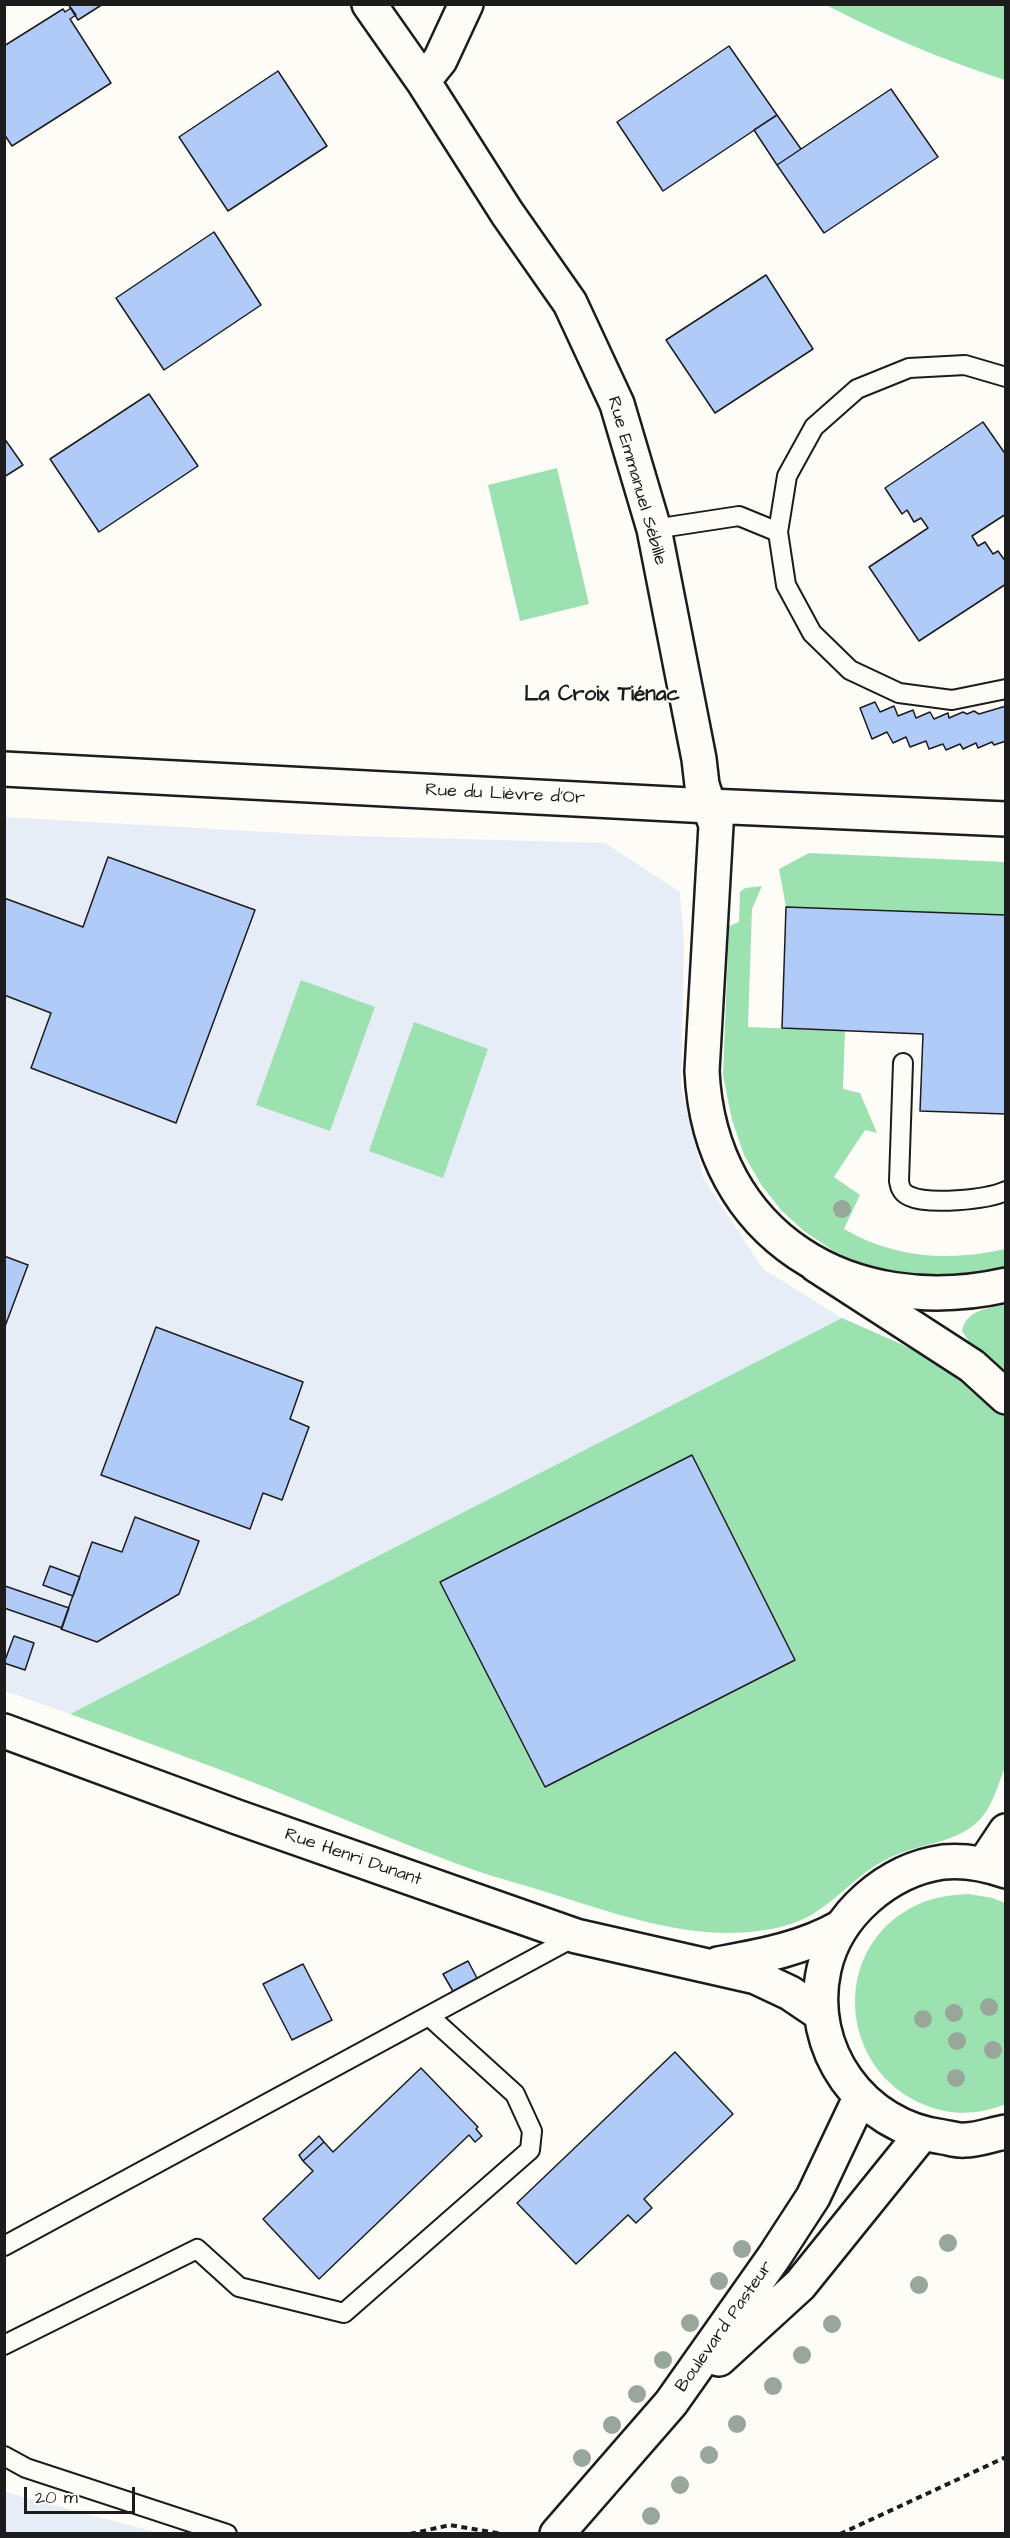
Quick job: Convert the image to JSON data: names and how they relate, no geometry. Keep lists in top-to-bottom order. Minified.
{"streets":{"street":["Rue Emmanuel Sébille","Rue du Lièvre d'Or","Rue Henri Dunant","Boulevard Pasteur"]},"crossings":[["Rue Emmanuel Sébille","Rue du Lièvre d'Or"]],"districts":["La Croix Tiénac"],"scale_bar":"20 m"}
